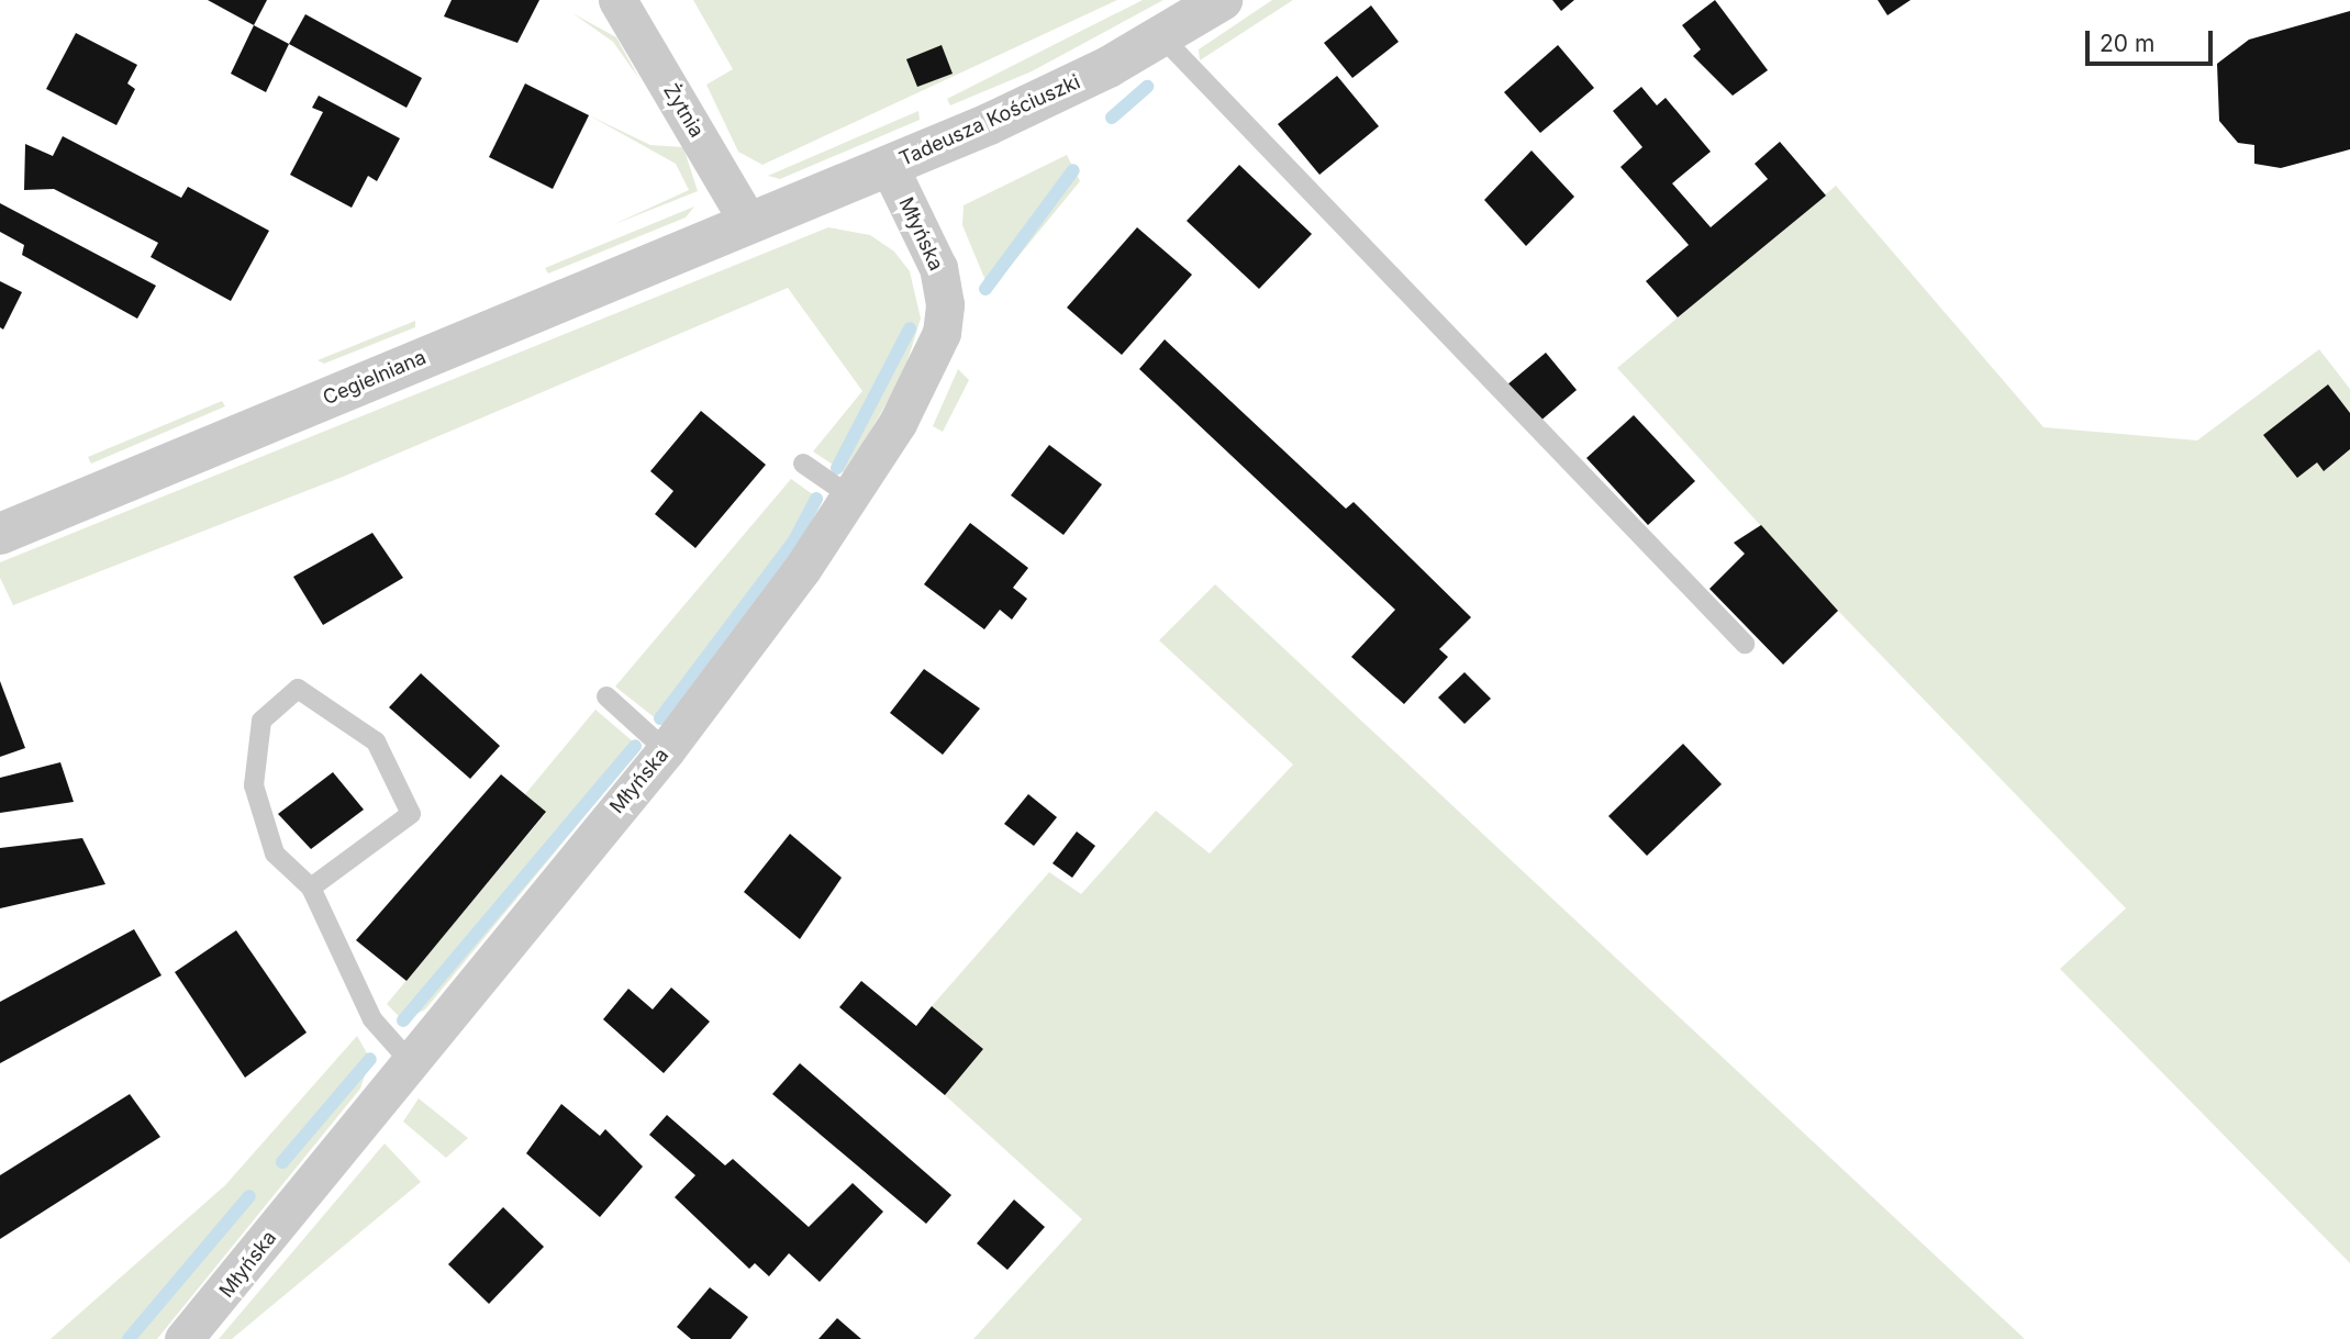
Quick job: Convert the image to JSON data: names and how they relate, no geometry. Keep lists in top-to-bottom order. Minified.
{"streets":{"street":["Żytnia","Tadeusza Kościuszki","Młyńska","Cegielniana"]},"crossings":[["Żytnia","Tadeusza Kościuszki"],["Żytnia","Cegielniana"],["Tadeusza Kościuszki","Młyńska"],["Tadeusza Kościuszki","Cegielniana"]],"scale_bar":"20 m"}
